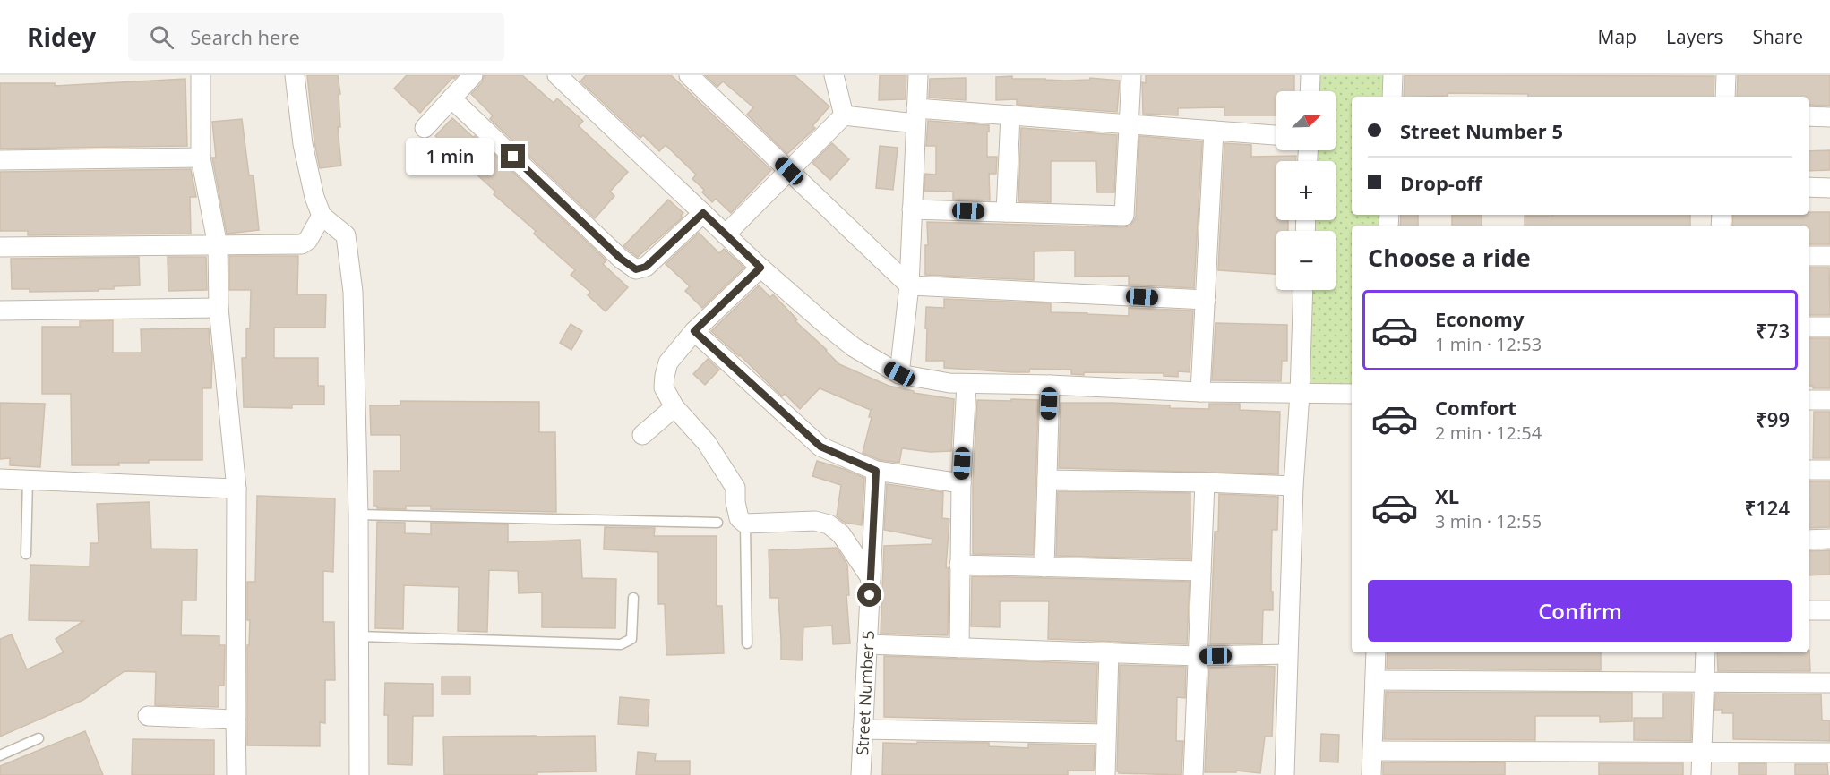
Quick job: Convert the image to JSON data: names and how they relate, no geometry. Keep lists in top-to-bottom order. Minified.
{"streets":{"street":["Street Number 5"]},"north":"top right","page":{"header":"Ridey","search":"Search here","nav":["Map","Layers","Share"],"map_buttons":["+","−"],"banner":["Street Number 5","Drop-off"],"bubble":"1 min","heading":"Choose a ride","list":[{"name":"Economy","note":"1 min · 12:53","value":"₹73"},{"name":"Comfort","note":"2 min · 12:54","value":"₹99"},{"name":"XL","note":"3 min · 12:55","value":"₹124"}],"buttons":"Confirm"}}
